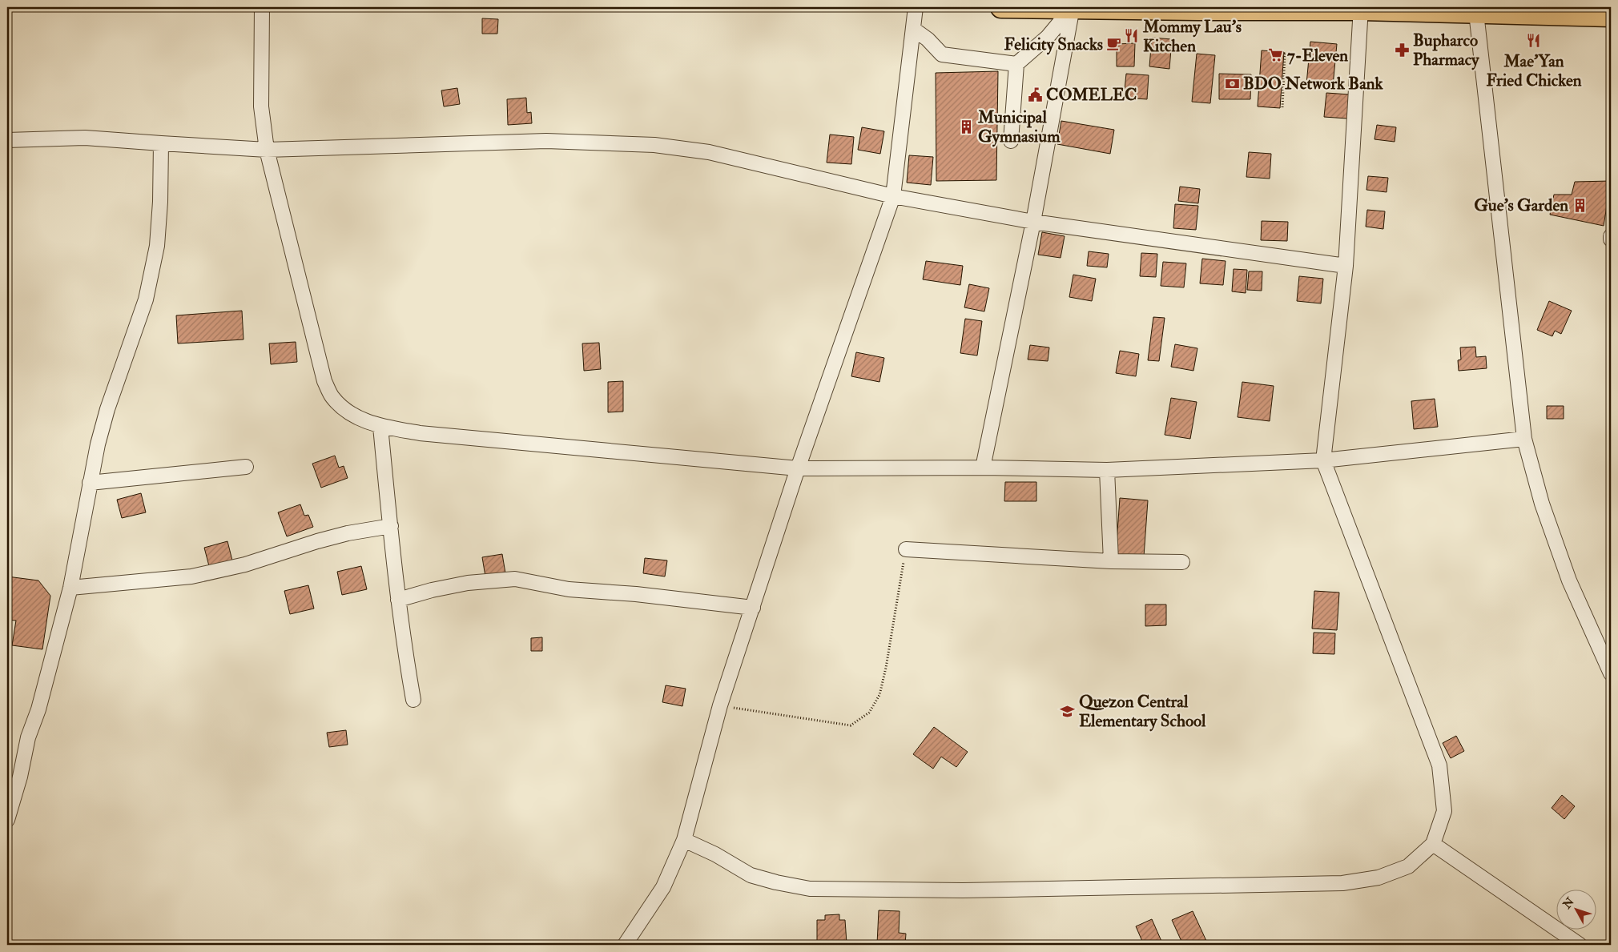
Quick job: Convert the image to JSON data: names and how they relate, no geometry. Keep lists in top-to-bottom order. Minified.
{"places":{"restaurant":["Mommy Lau's Kitchen","Mae'Yan Fried Chicken"],"cafe":["Felicity Snacks"],"pharmacy":["Bupharco Pharmacy"],"supermarket":["7-Eleven"],"bank":["BDO Network Bank"],"public building":["COMELEC"],"building":["Municipal Gymnasium","Gue's Garden"],"school or university":["Quezon Central Elementary School"]},"north":"top left"}
